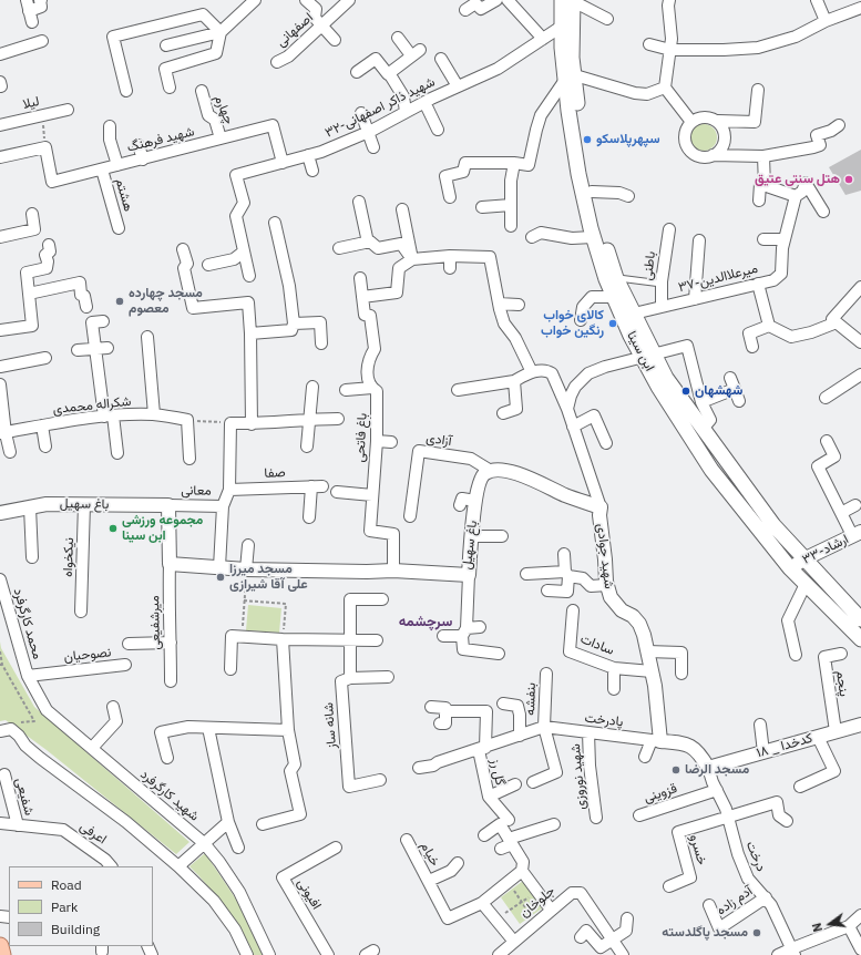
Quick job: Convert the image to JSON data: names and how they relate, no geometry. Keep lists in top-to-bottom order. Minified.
{"streets":{"main road":["ابن سینا"],"street":["اصفهانی","لیلا","۳۲-شهید ذاکر اصفهانی","چهارم","شهید فرهنگ","هشتم","باطنی","۳۷-میرعلاالدین","شکراله محمدی","باغ فاتحی","آزادی","صفا","معانی","باغ سهیل","۳۳-ارشاد","شهید جوادی","نیکخواه","میرشفیعی","محمد کارگرفرد","سادات","نصوحیان","پنجم","بنفشه","پادرخت","شانه ساز","۱۸ _ کدخدا","گل رز","شهید نوروزی","قزوینی","شهید کارگرفرد","شفیعی","اعرفی","خسرو","خیام","درخت","افیونی","آدم زاده","جلوخان"]},"crossings":[["۳۲-شهید ذاکر اصفهانی","شهید فرهنگ"],["۳۲-شهید ذاکر اصفهانی","ابن سینا"],["چهارم","شهید فرهنگ"],["شهید فرهنگ","هشتم"],["باطنی","۳۷-میرعلاالدین"],["۳۷-میرعلاالدین","ابن سینا"],["ابن سینا","۳۳-ارشاد"],["باغ فاتحی","باغ سهیل"],["آزادی","باغ سهیل"],["معانی","باغ سهیل"],["باغ سهیل","نیکخواه"],["باغ سهیل","میرشفیعی"],["شهید جوادی","سادات"],["شهید جوادی","پادرخت"],["محمد کارگرفرد","نصوحیان"],["محمد کارگرفرد","شهید کارگرفرد"],["نصوحیان","شهید کارگرفرد"],["پنجم","۱۸ _ کدخدا"],["بنفشه","پادرخت"],["پادرخت","شهید نوروزی"],["۱۸ _ کدخدا","درخت"],["قزوینی","درخت"],["شفیعی","اعرفی"],["خسرو","درخت"],["درخت","آدم زاده"]],"districts":["سرچشمه"],"places":["سپهرپلاسکو","هتل سنتی عتیق","مسجد چهارده معصوم","کالای خواب رنگین خواب","شهشهان","مجموعه ورزشی ابن سینا","مسجد میرزا علی آقا شیرازی","مسجد الرضا","مسجد پاگلدسته"],"legend":["Road","Park","Building"],"north":"left"}
